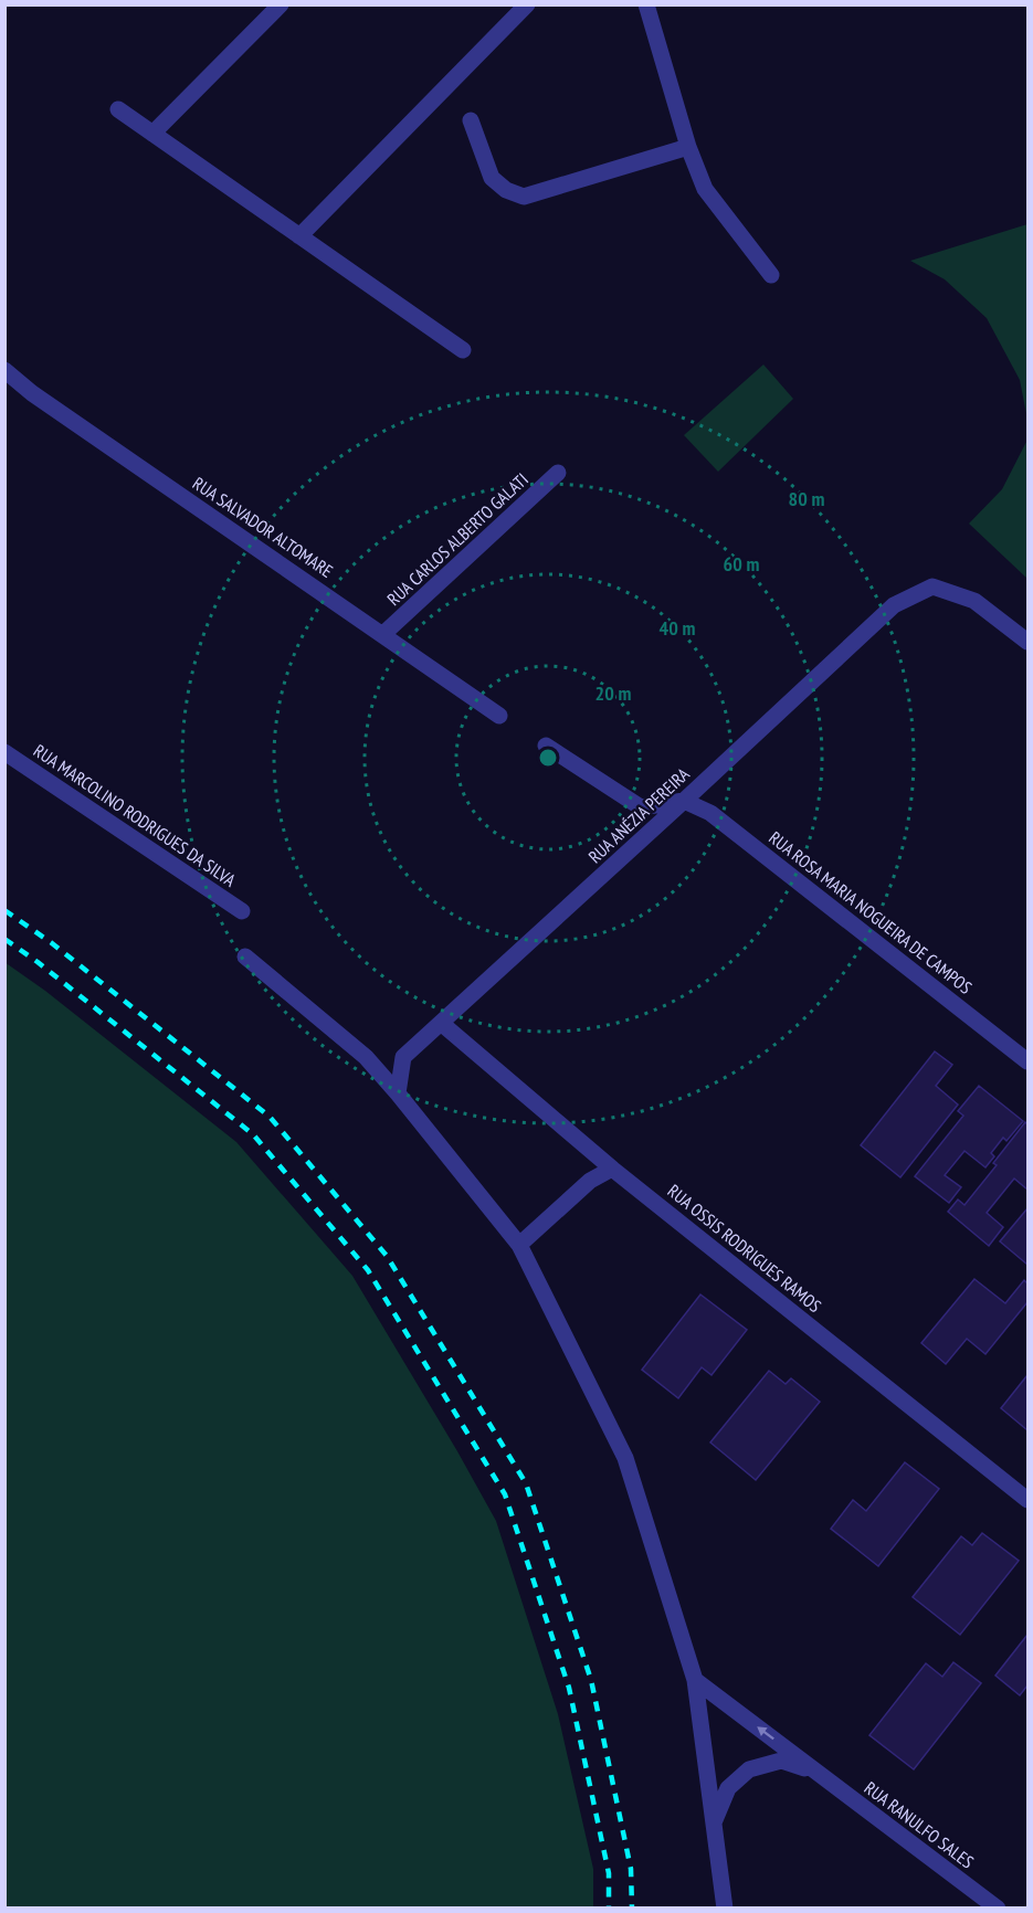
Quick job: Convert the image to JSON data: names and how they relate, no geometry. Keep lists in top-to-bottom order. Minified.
{"streets":{"street":["RUA SALVADOR ALTOMARE","RUA CARLOS ALBERTO GALATI","RUA MARCOLINO RODRIGUES DA SILVA","RUA ANÉZIA PEREIRA","RUA ROSA MARIA NOGUEIRA DE CAMPOS","RUA OSSIS RODRIGUES RAMOS","RUA RANULFO SALES"]},"crossings":[["RUA SALVADOR ALTOMARE","RUA CARLOS ALBERTO GALATI"],["RUA ANÉZIA PEREIRA","RUA ROSA MARIA NOGUEIRA DE CAMPOS"],["RUA ANÉZIA PEREIRA","RUA OSSIS RODRIGUES RAMOS"]],"rings":["80 m","60 m","40 m","20 m"]}
